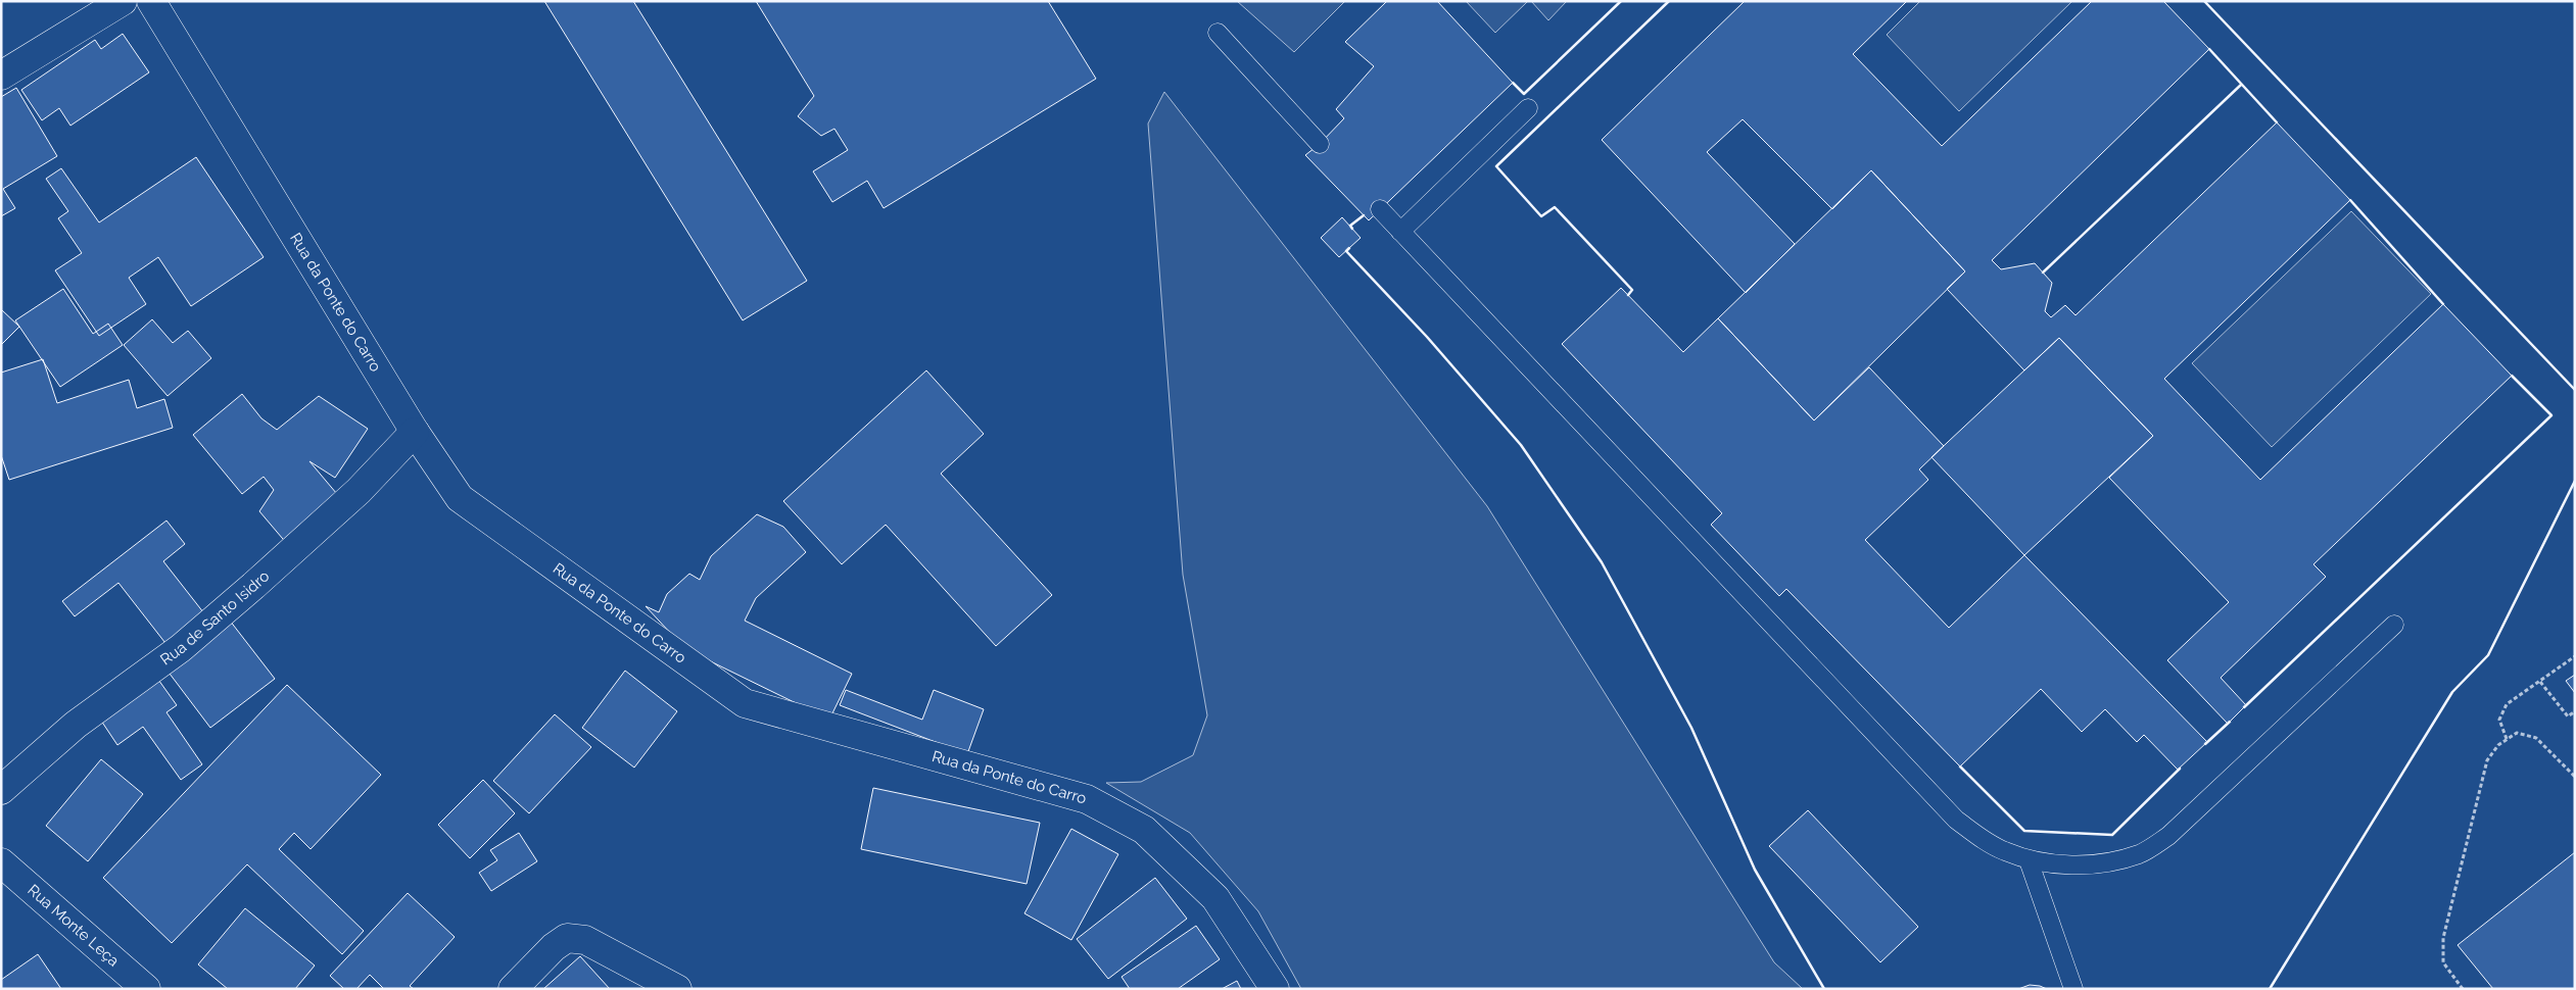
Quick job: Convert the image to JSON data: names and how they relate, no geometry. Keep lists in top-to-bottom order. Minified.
{"streets":{"street":["Rua da Ponte do Carro","Rua de Santo Isidro","Rua Monte Leça"]},"crossings":[["Rua da Ponte do Carro","Rua de Santo Isidro"]]}
